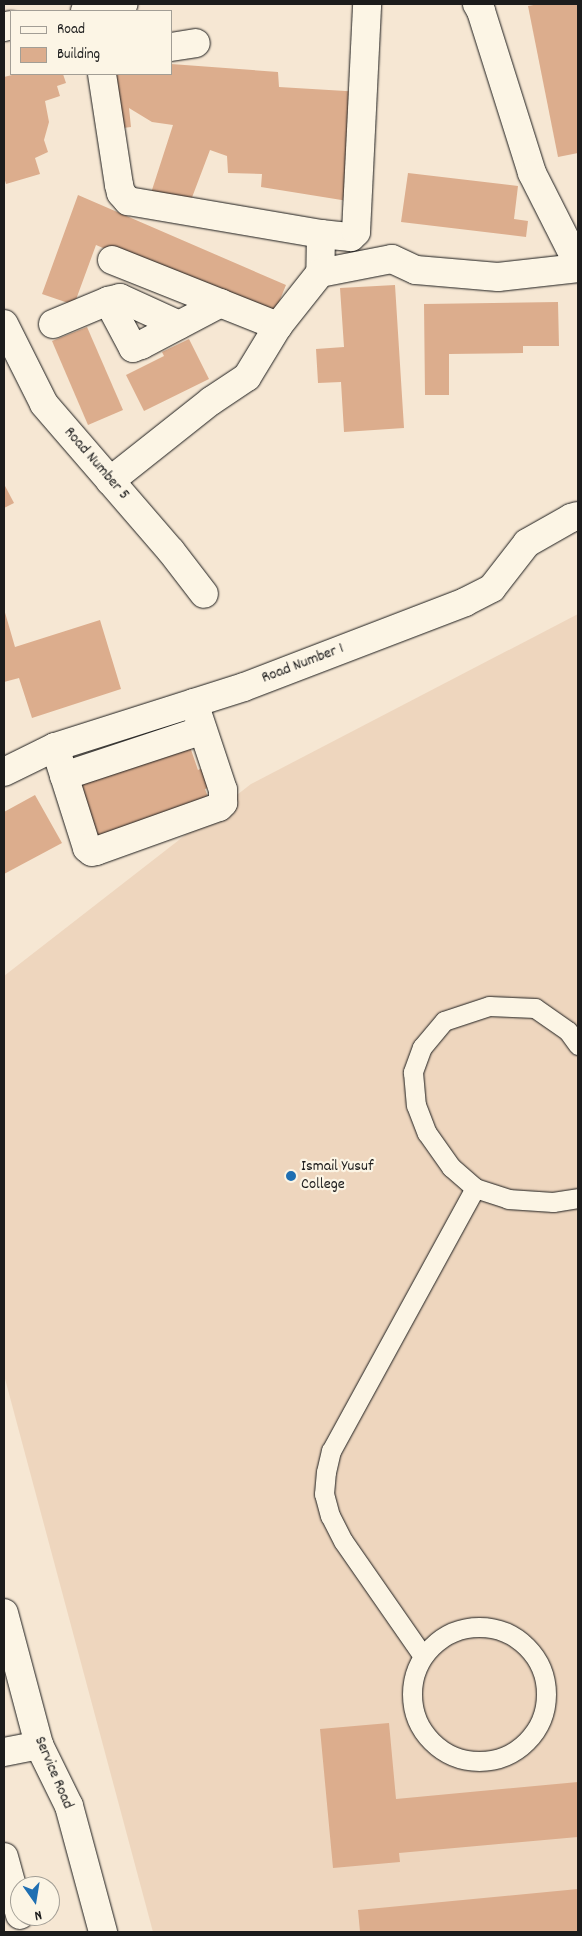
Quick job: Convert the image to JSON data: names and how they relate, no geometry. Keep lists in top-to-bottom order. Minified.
{"streets":{"main road":["Road Number 5","Road Number 1","Service Road"]},"places":["Ismail Yusuf College"],"legend":["Road","Building"],"north":"bottom"}
